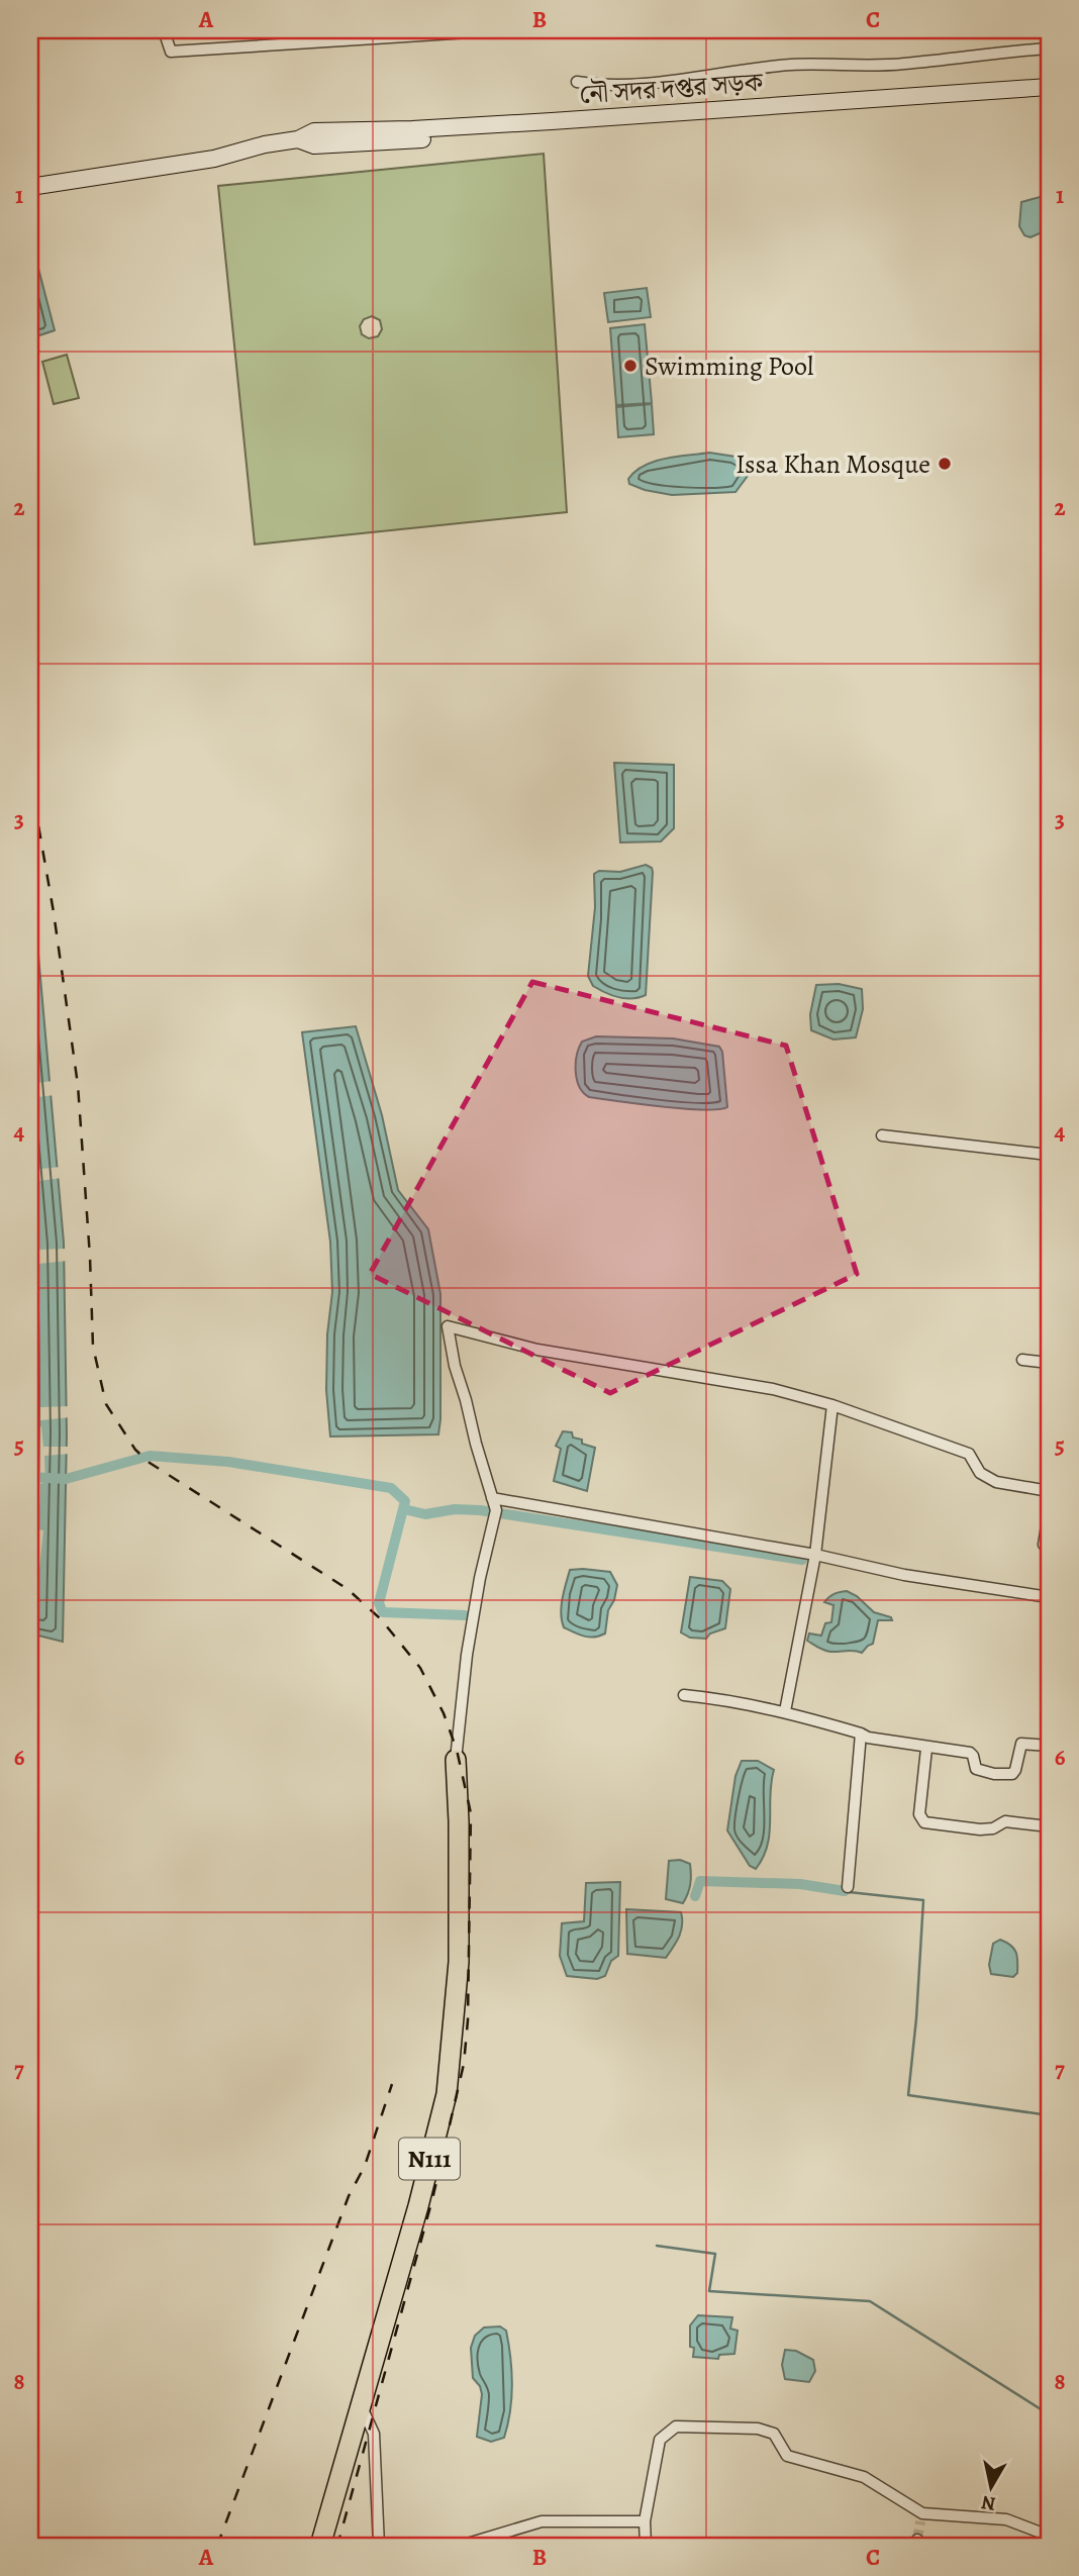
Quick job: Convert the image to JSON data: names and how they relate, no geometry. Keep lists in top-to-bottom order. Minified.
{"streets":{"highway":["N111"],"main road":["নৌ সদর দপ্তর সড়ক"]},"places":["Swimming Pool","Issa Khan Mosque"],"north":"bottom","grid":{"columns":["A","B","C"],"rows":["1","2","3","4","5","6","7","8"]}}
